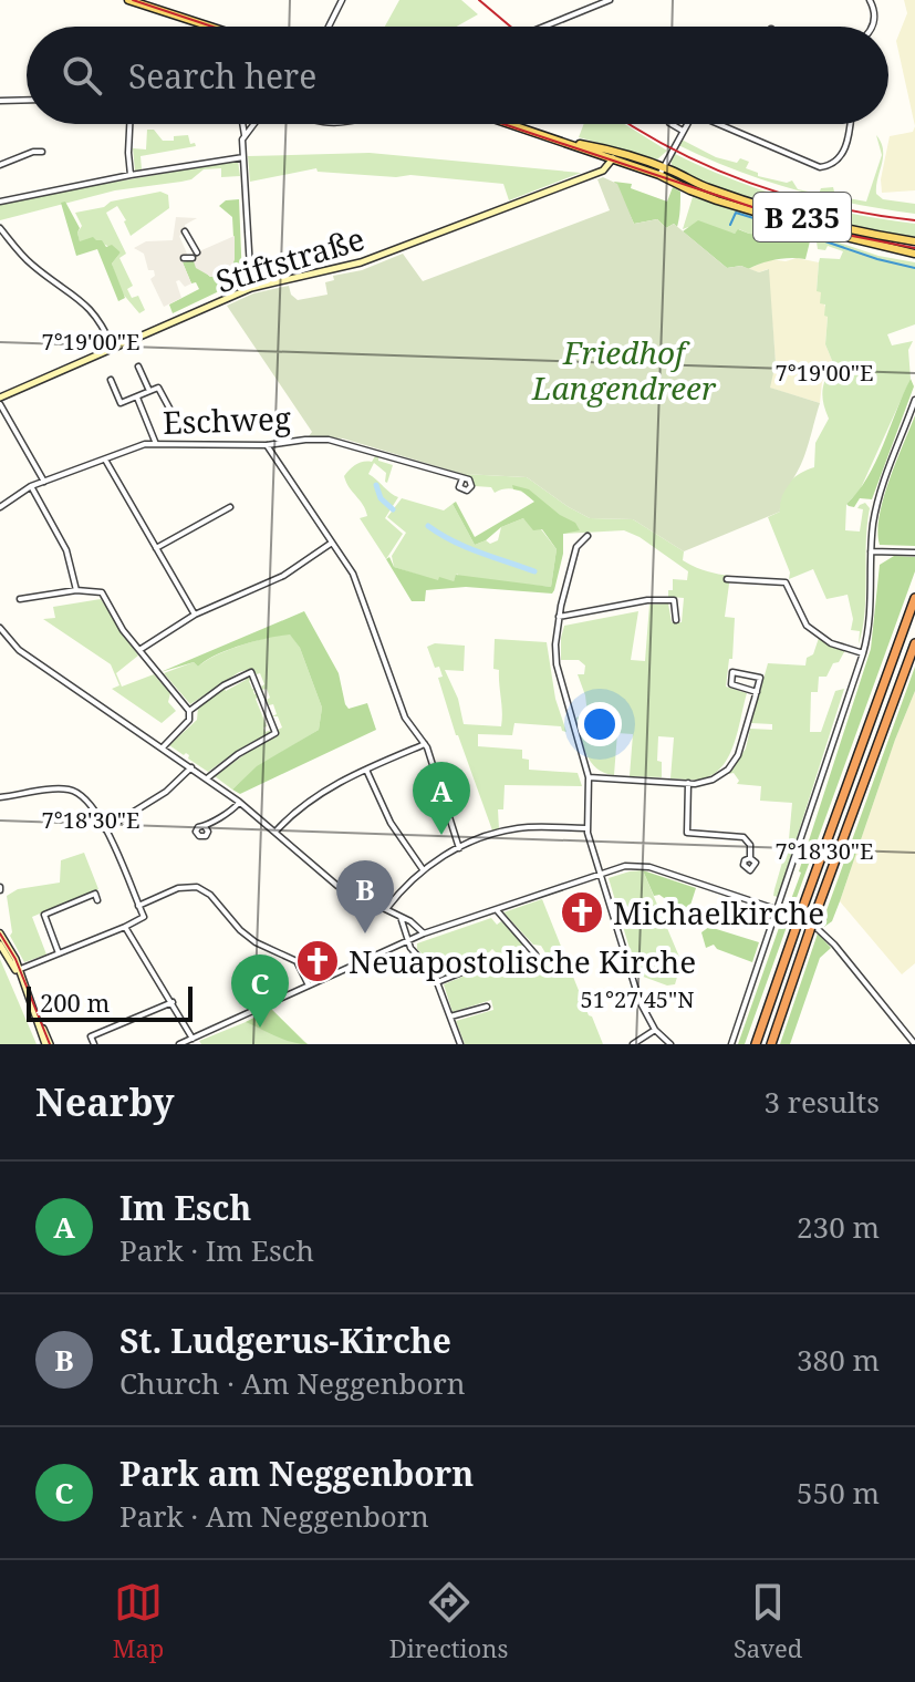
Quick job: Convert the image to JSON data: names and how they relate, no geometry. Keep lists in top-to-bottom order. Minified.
{"streets":{"main road":["B 235"],"street":["Stiftstraße","Eschweg"]},"crossings":[["B 235","Stiftstraße"]],"parks":["Friedhof Langendreer"],"places":{"church":["Michaelkirche","Neuapostolische Kirche"]},"scale_bar":"200 m","page":{"search":"Search here","pins":["A","B","C"],"scale":"200 m","heading":["Nearby","3 results"],"list":[{"mark":"A","name":"Im Esch","note":"Park · Im Esch","value":"230 m"},{"mark":"B","name":"St. Ludgerus-Kirche","note":"Church · Am Neggenborn","value":"380 m"},{"mark":"C","name":"Park am Neggenborn","note":"Park · Am Neggenborn","value":"550 m"}],"nav":["Map","Directions","Saved"]},"coordinates":["7°19'00\"E","7°18'30\"E","51°27'45\"N"]}
